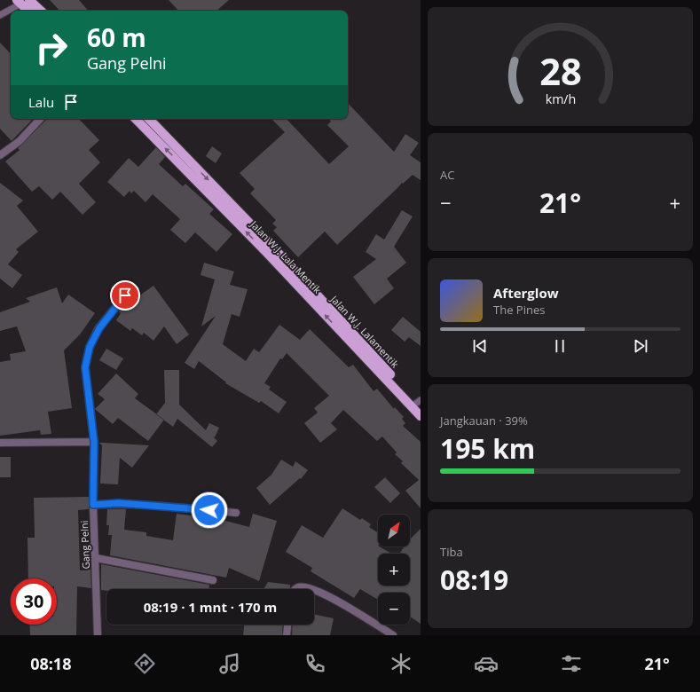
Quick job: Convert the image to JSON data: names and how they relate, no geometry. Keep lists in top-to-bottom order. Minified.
{"streets":{"main road":["Jalan W.J. Lala Mentik","Jalan W.J. Lalamentik"],"street":["Gang Pelni"]},"crossings":[["Jalan W.J. Lala Mentik","Jalan W.J. Lalamentik"]],"one_way":["Jalan W.J. Lala Mentik","Jalan W.J. Lalamentik"],"north":"top right","page":{"turn":["60 m","Gang Pelni"],"then":"Lalu","tile":["AC",["Jangkauan · 39%","195 km"],["Tiba","08:19"]],"heat":["−","21°","+"],"song":["Afterglow","The Pines"],"map_buttons":["+","−"],"limit":"30","trip":"08:19 · 1 mnt · 170 m","tabs":["08:18","21°"],"gauge":["28","km/h"]}}
